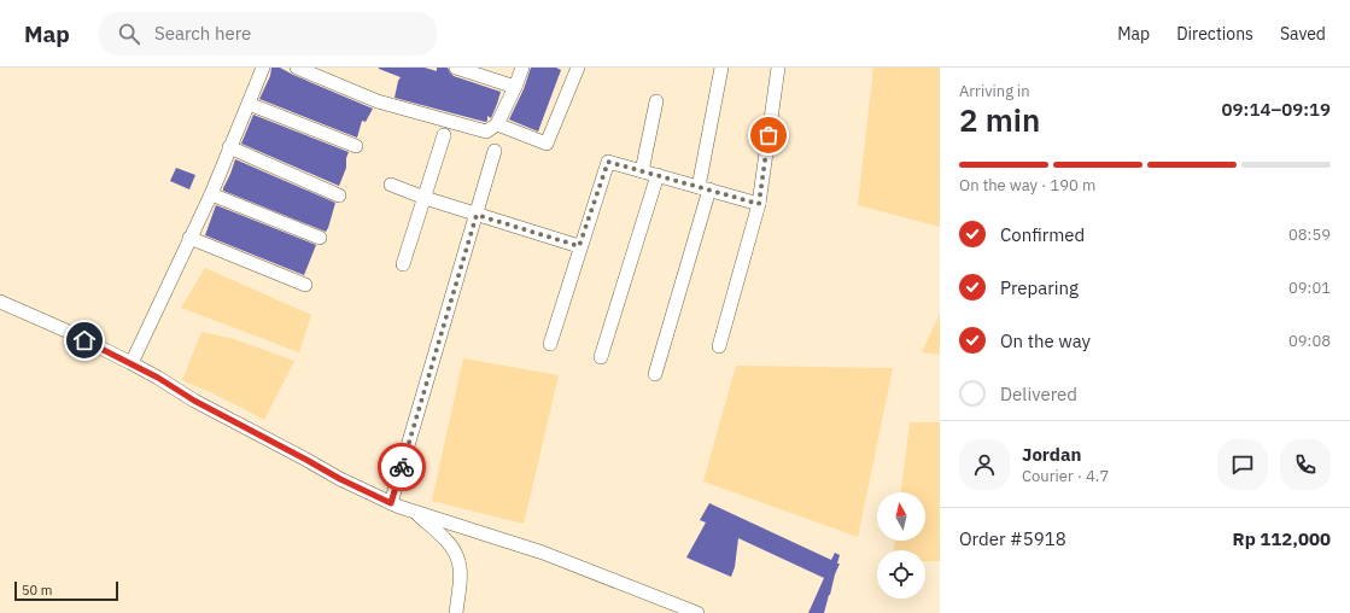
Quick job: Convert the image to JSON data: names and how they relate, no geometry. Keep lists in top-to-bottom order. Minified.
{"scale_bar":"50 m","north":"top","page":{"header":"Map","search":"Search here","nav":["Map","Directions","Saved"],"heading":["2 min","Arriving in","09:14–09:19"],"panel":["Jordan","Courier · 4.7","Order #5918","Rp 112,000"],"bar":"On the way · 190 m","list":[["Confirmed","08:59"],["Preparing","09:01"],["On the way","09:08"],"Delivered"],"scale":"50 m"}}
